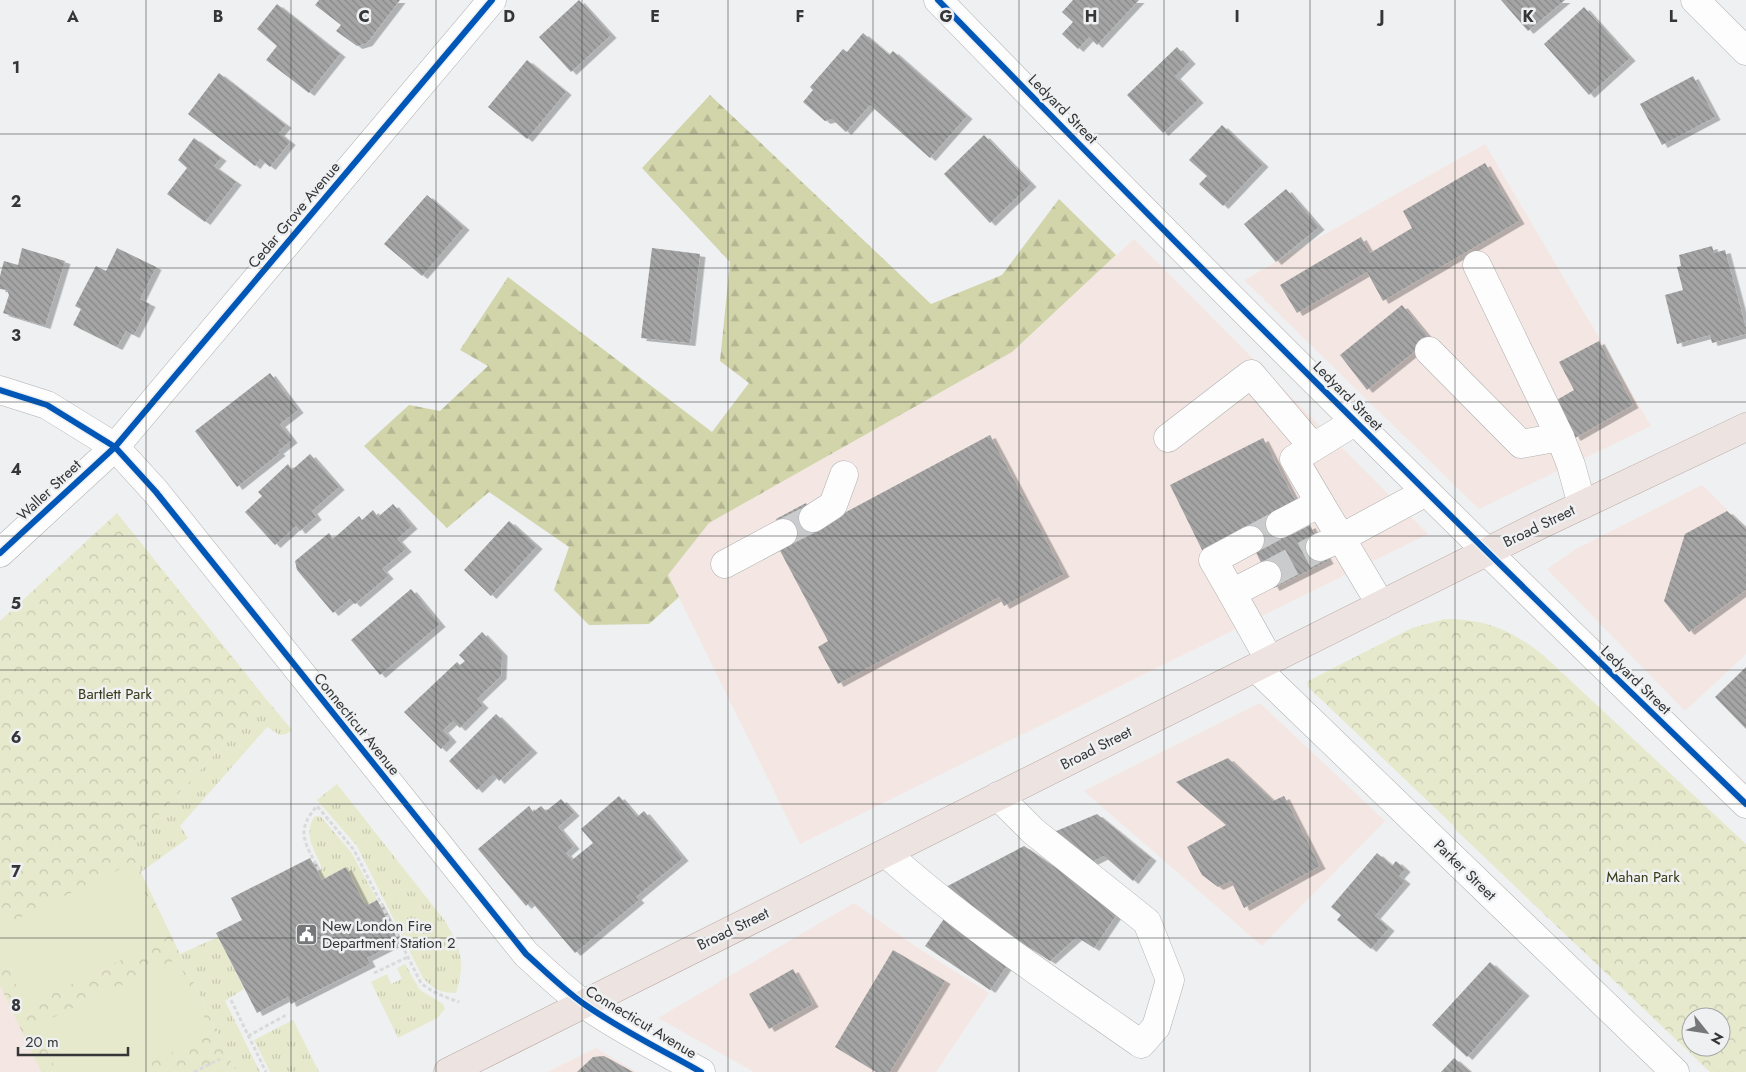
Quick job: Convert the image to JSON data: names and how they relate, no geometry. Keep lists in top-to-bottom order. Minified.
{"streets":{"main road":["Broad Street"],"street":["Ledyard Street","Cedar Grove Avenue","Waller Street","Connecticut Avenue","Parker Street"]},"crossings":[["Ledyard Street","Broad Street"],["Cedar Grove Avenue","Waller Street"],["Cedar Grove Avenue","Connecticut Avenue"],["Waller Street","Connecticut Avenue"],["Broad Street","Connecticut Avenue"],["Broad Street","Parker Street"]],"parks":["Bartlett Park","Mahan Park"],"places":{"public building":["New London Fire Department Station 2"]},"scale_bar":"20 m","north":"bottom right","grid":{"columns":["A","B","C","D","E","F","G","H","I","J","K","L"],"rows":["1","2","3","4","5","6","7","8"]}}
